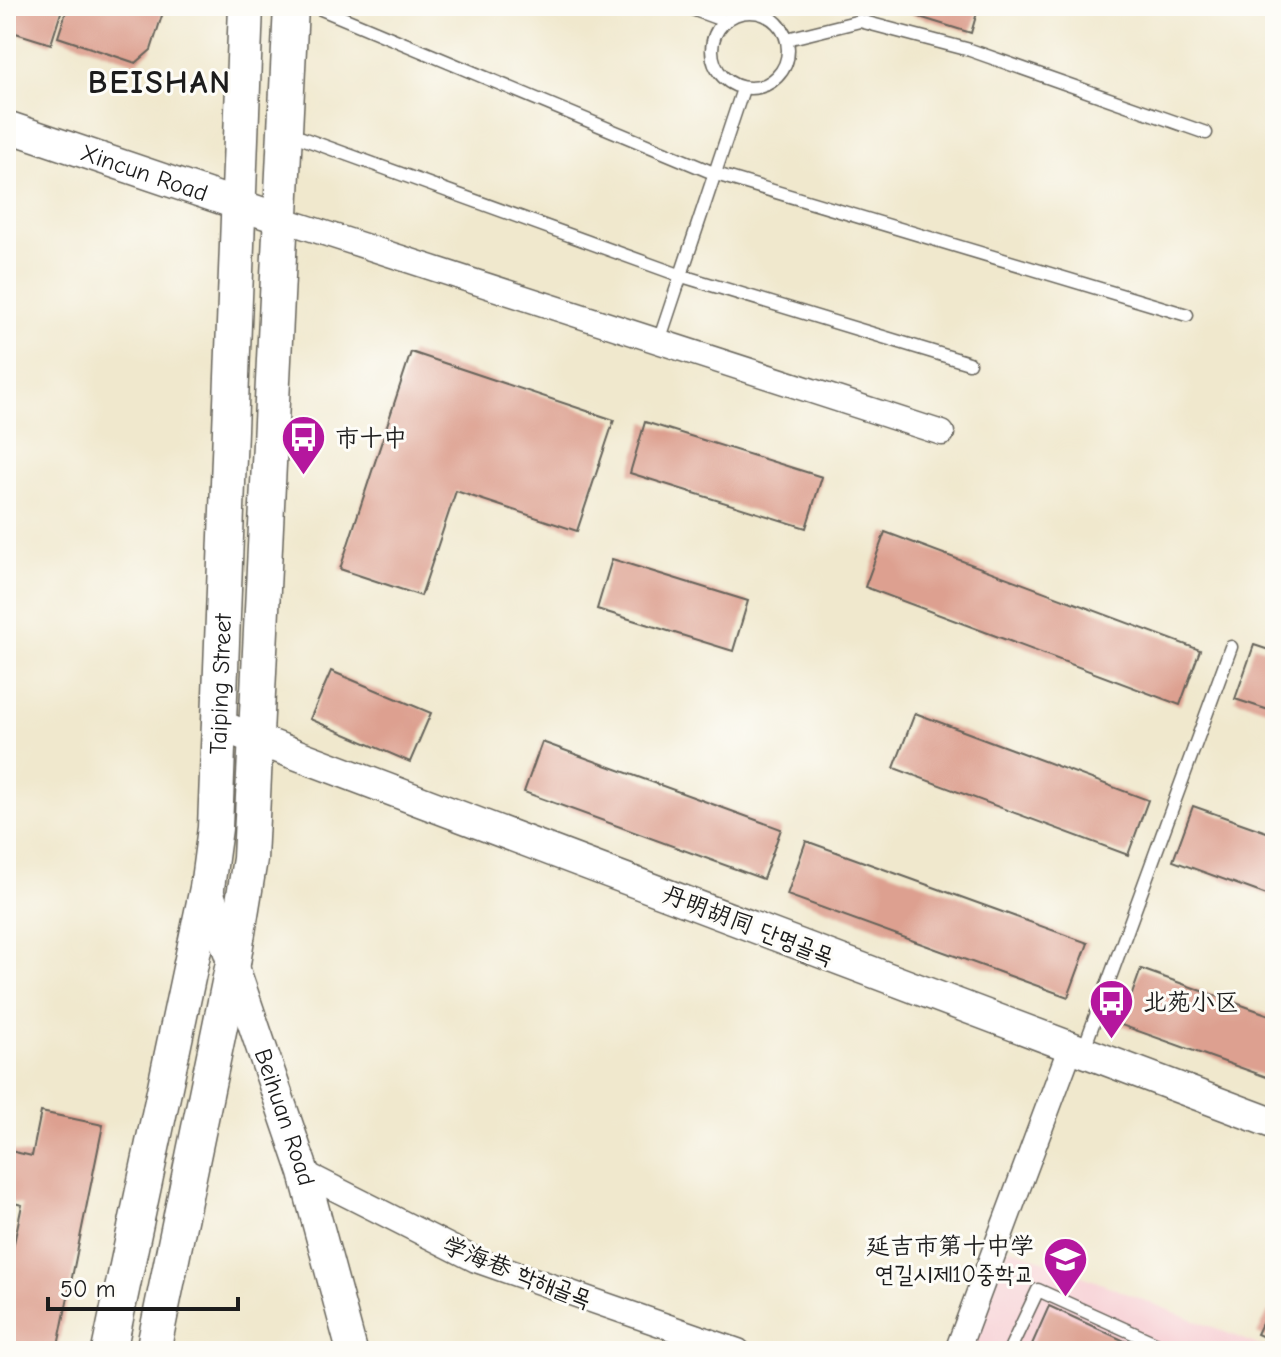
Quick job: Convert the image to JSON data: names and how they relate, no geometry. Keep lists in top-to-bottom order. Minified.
{"streets":{"main road":["Taiping Street"],"street":["Xincun Road","丹明胡同 단명골목","Beihuan Road","学海巷 학해골목"]},"crossings":[["Xincun Road","Taiping Street"],["Taiping Street","丹明胡同 단명골목"],["Taiping Street","Beihuan Road"],["Beihuan Road","学海巷 학해골목"]],"districts":["BEISHAN"],"places":{"bus stop":["市十中","北苑小区"],"school or university":["延吉市第十中学 연길시제10중학교"]},"scale_bar":"50 m"}
